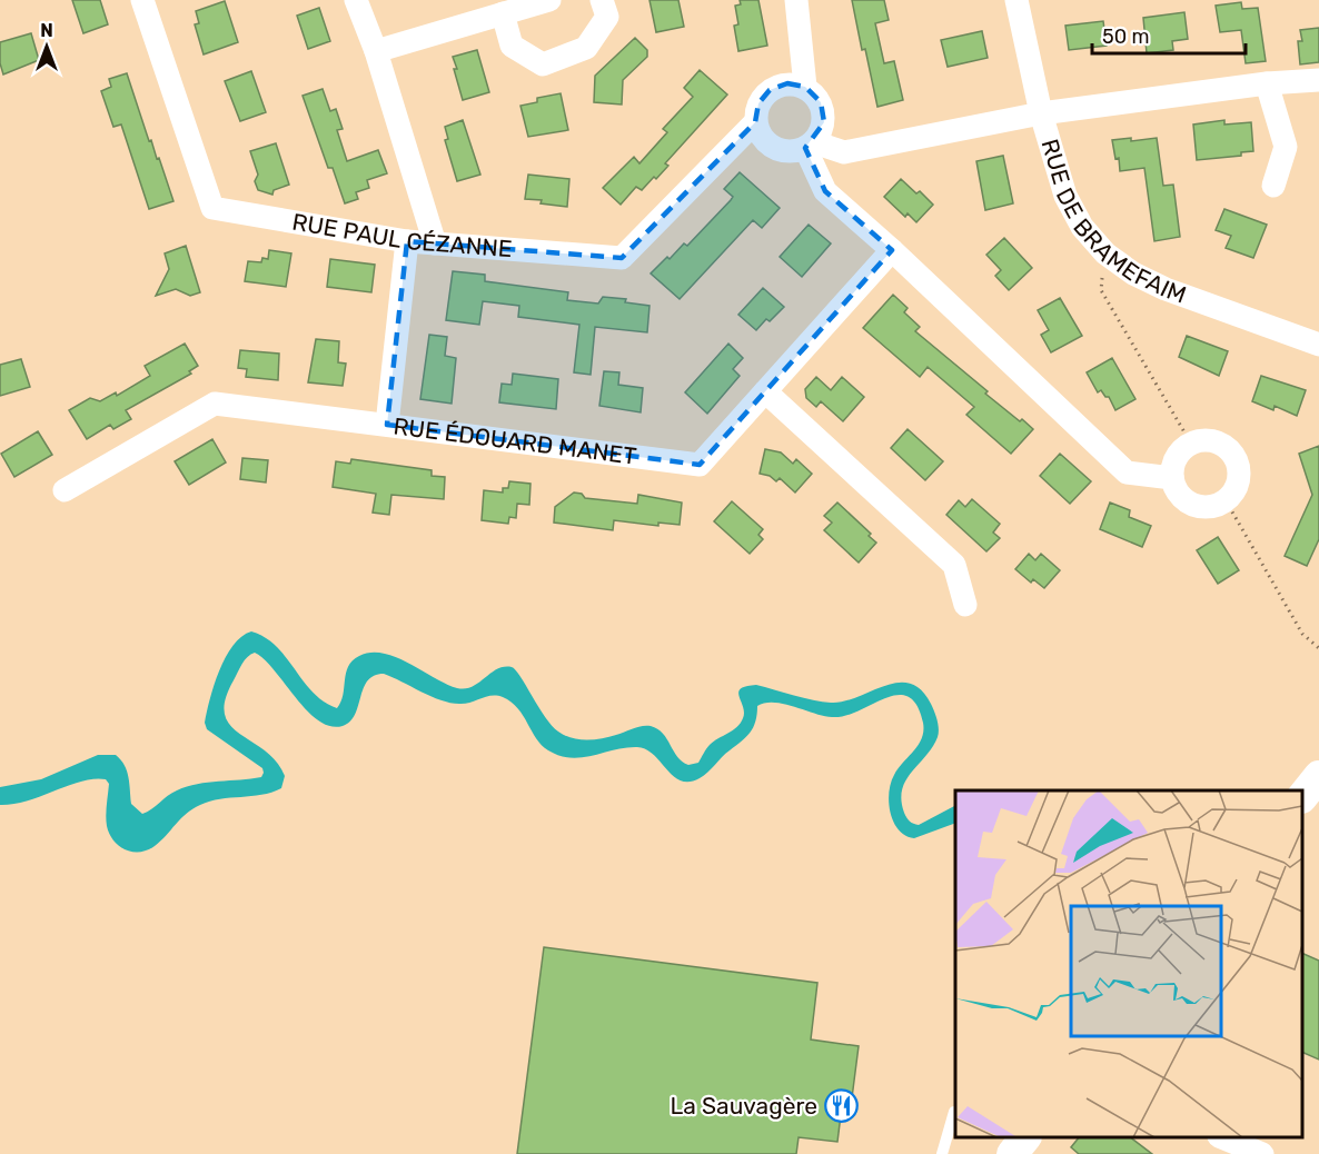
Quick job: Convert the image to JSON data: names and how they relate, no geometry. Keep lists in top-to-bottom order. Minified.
{"streets":{"street":["RUE DE BRAMEFAIM","RUE PAUL CÉZANNE","RUE ÉDOUARD MANET"]},"places":{"restaurant":["La Sauvagère"]},"scale_bar":"50 m","north":"top"}
